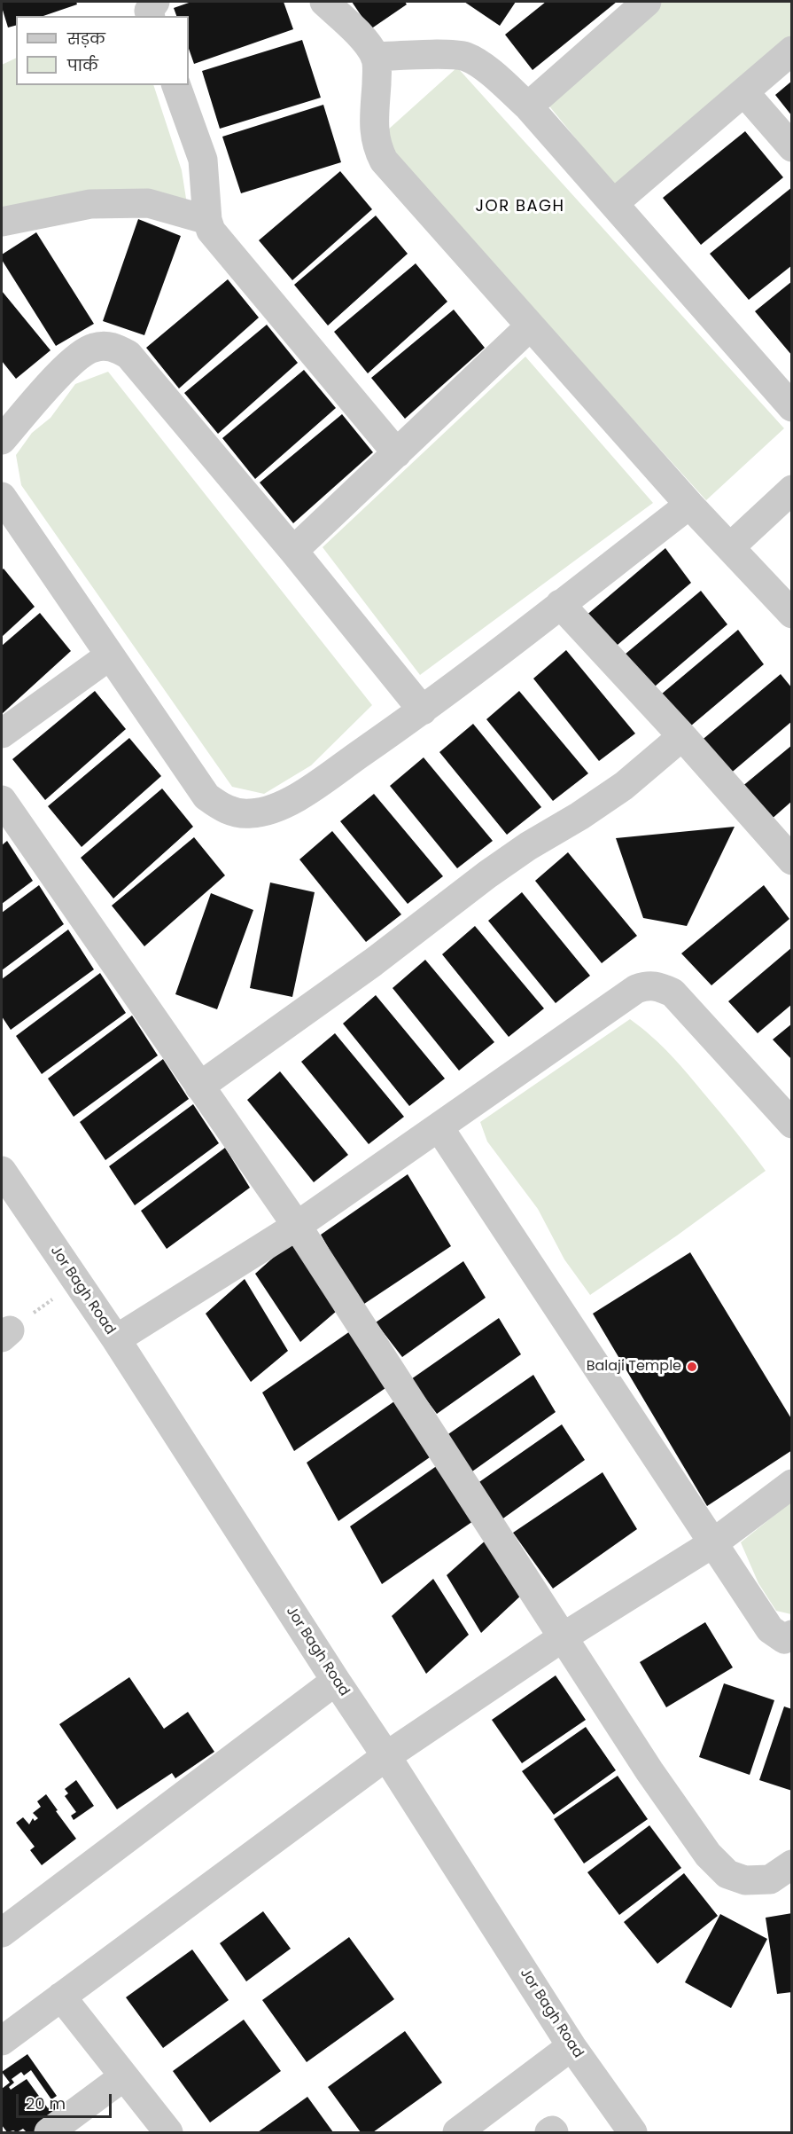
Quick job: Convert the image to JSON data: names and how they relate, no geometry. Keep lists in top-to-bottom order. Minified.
{"streets":{"street":["Jor Bagh Road"]},"districts":["JOR BAGH"],"places":["Balaji Temple"],"legend":["सड़क","पार्क"],"scale_bar":"20 m"}
